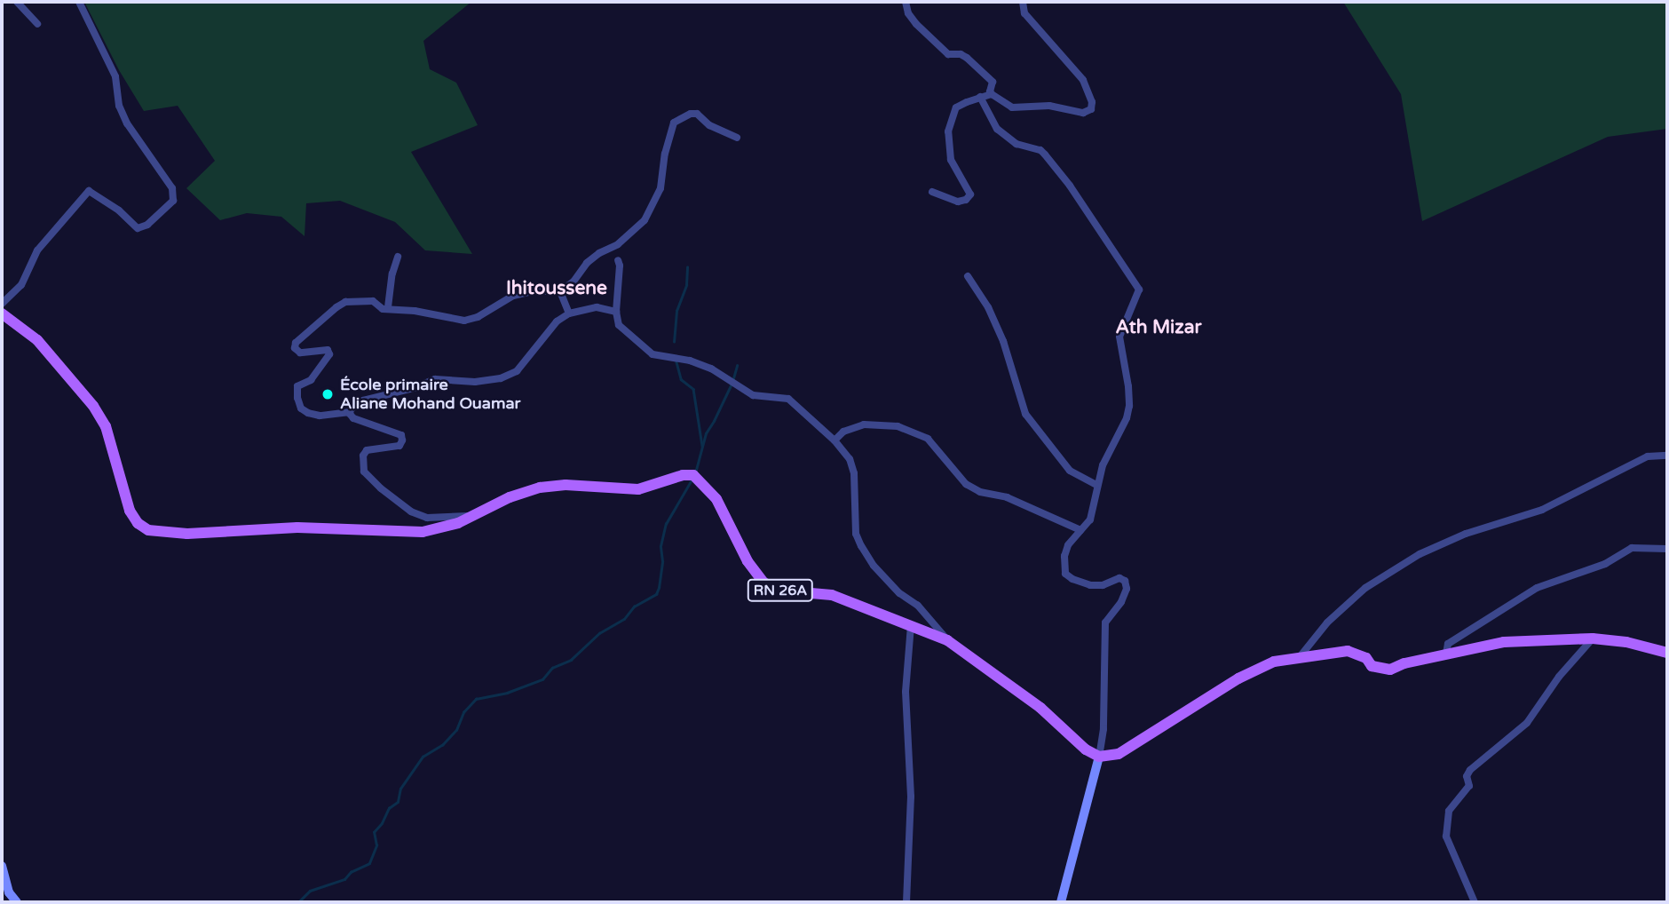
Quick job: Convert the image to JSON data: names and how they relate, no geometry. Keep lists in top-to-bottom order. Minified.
{"streets":{"main road":["RN 26A"]},"districts":["Ihitoussene","Ath Mizar"],"places":["École primaire Aliane Mohand Ouamar"]}
